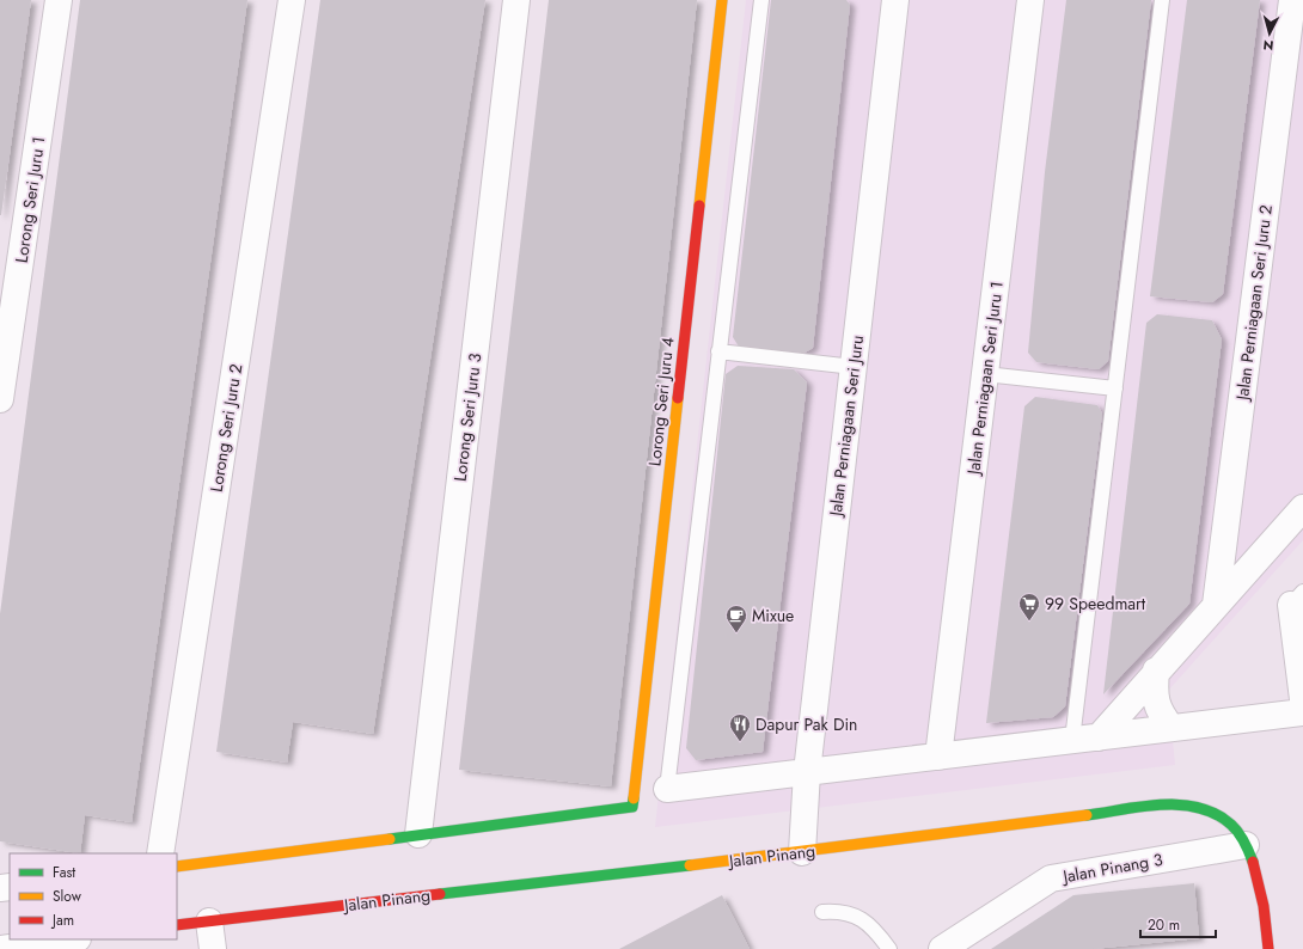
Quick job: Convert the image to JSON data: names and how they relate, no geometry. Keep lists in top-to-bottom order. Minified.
{"streets":{"street":["Lorong Seri Juru 1","Jalan Perniagaan Seri Juru 2","Jalan Perniagaan Seri Juru 1","Lorong Seri Juru 4","Lorong Seri Juru 3","Jalan Perniagaan Seri Juru","Lorong Seri Juru 2","Jalan Pinang","Jalan Pinang 3"]},"crossings":[["Lorong Seri Juru 4","Lorong Seri Juru 3"],["Jalan Perniagaan Seri Juru","Jalan Pinang"],["Jalan Pinang","Jalan Pinang 3"]],"places":{"supermarket":["99 Speedmart"],"cafe":["Mixue"],"restaurant":["Dapur Pak Din"]},"legend":["Fast","Slow","Jam"],"scale_bar":"20 m","north":"bottom"}
